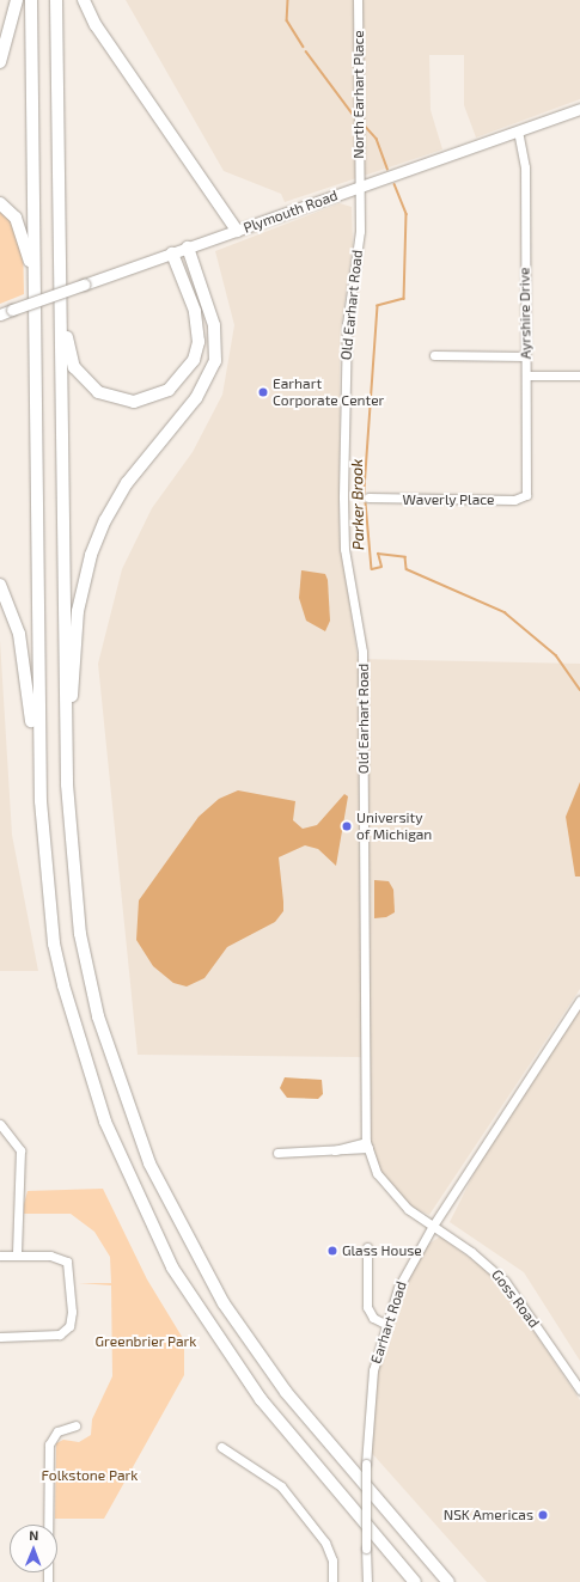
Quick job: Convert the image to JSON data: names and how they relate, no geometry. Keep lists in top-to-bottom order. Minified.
{"streets":{"main road":["Plymouth Road"],"street":["North Earhart Place","Old Earhart Road","Ayrshire Drive","Waverly Place","Goss Road","Earhart Road"]},"crossings":[["North Earhart Place","Plymouth Road"],["North Earhart Place","Old Earhart Road"],["Plymouth Road","Old Earhart Road"],["Plymouth Road","Ayrshire Drive"],["Old Earhart Road","Goss Road"],["Old Earhart Road","Earhart Road"],["Ayrshire Drive","Waverly Place"],["Goss Road","Earhart Road"]],"water":["Parker Brook"],"parks":["Greenbrier Park","Folkstone Park"],"places":["Earhart Corporate Center","University of Michigan","Glass House","NSK Americas"],"north":"top"}
